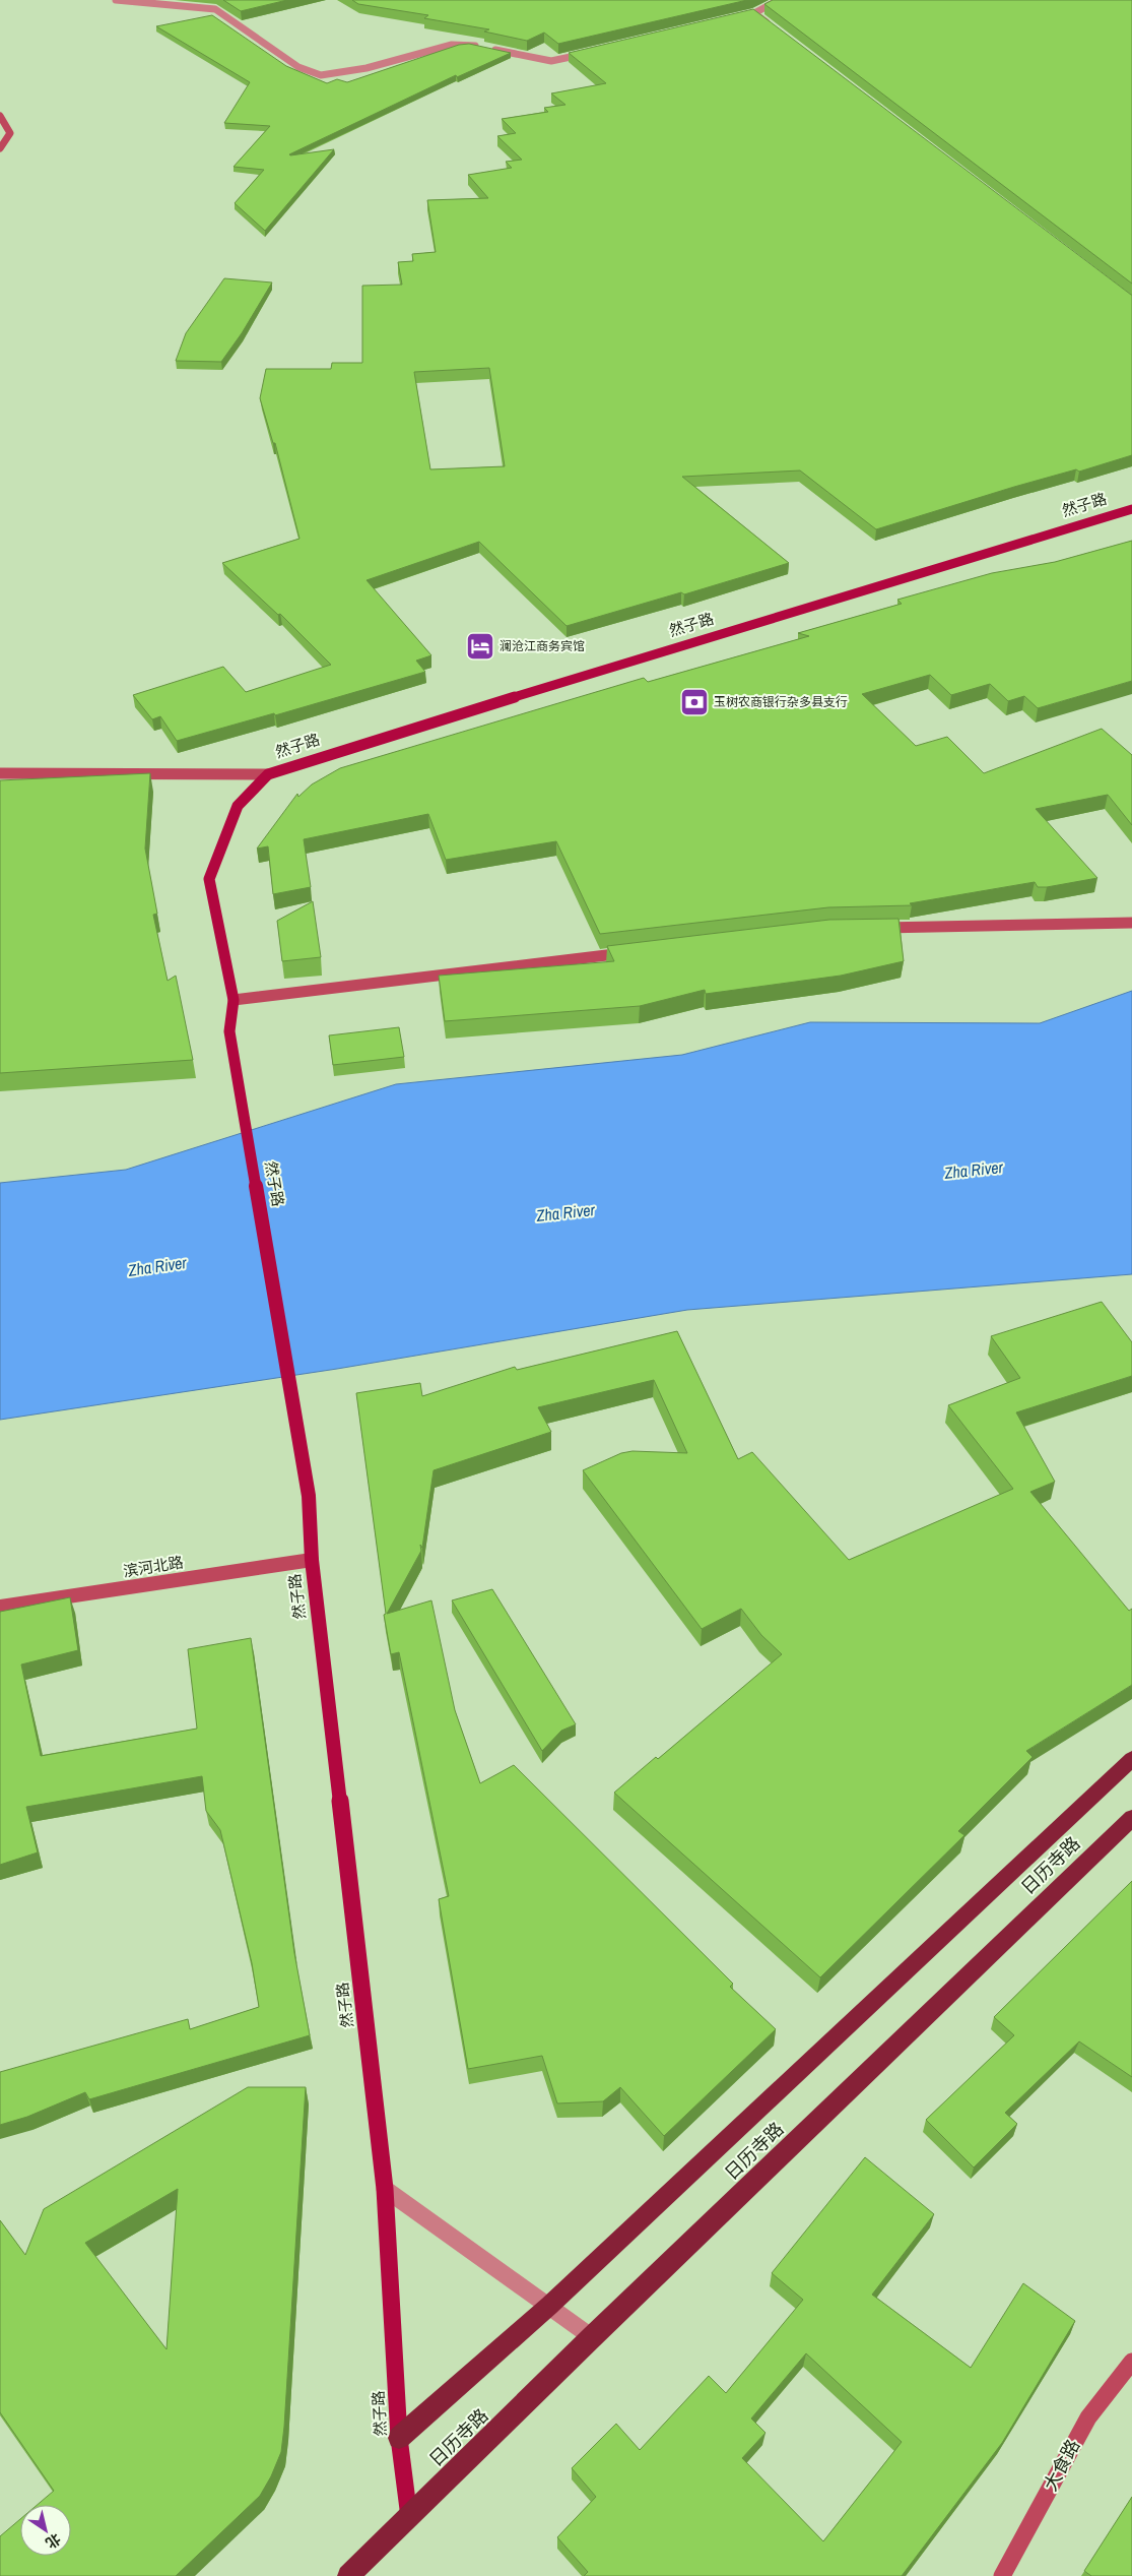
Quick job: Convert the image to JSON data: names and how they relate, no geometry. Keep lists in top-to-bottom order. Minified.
{"streets":{"highway":["日历寺路"],"main road":["然子路"],"street":["滨河北路","大食路"]},"crossings":[["然子路","滨河北路"],["然子路","日历寺路"]],"water":["Zha River"],"places":{"hotel":["澜沧江商务宾馆"],"bank":["玉树农商银行杂多县支行"]},"north":"bottom right"}
